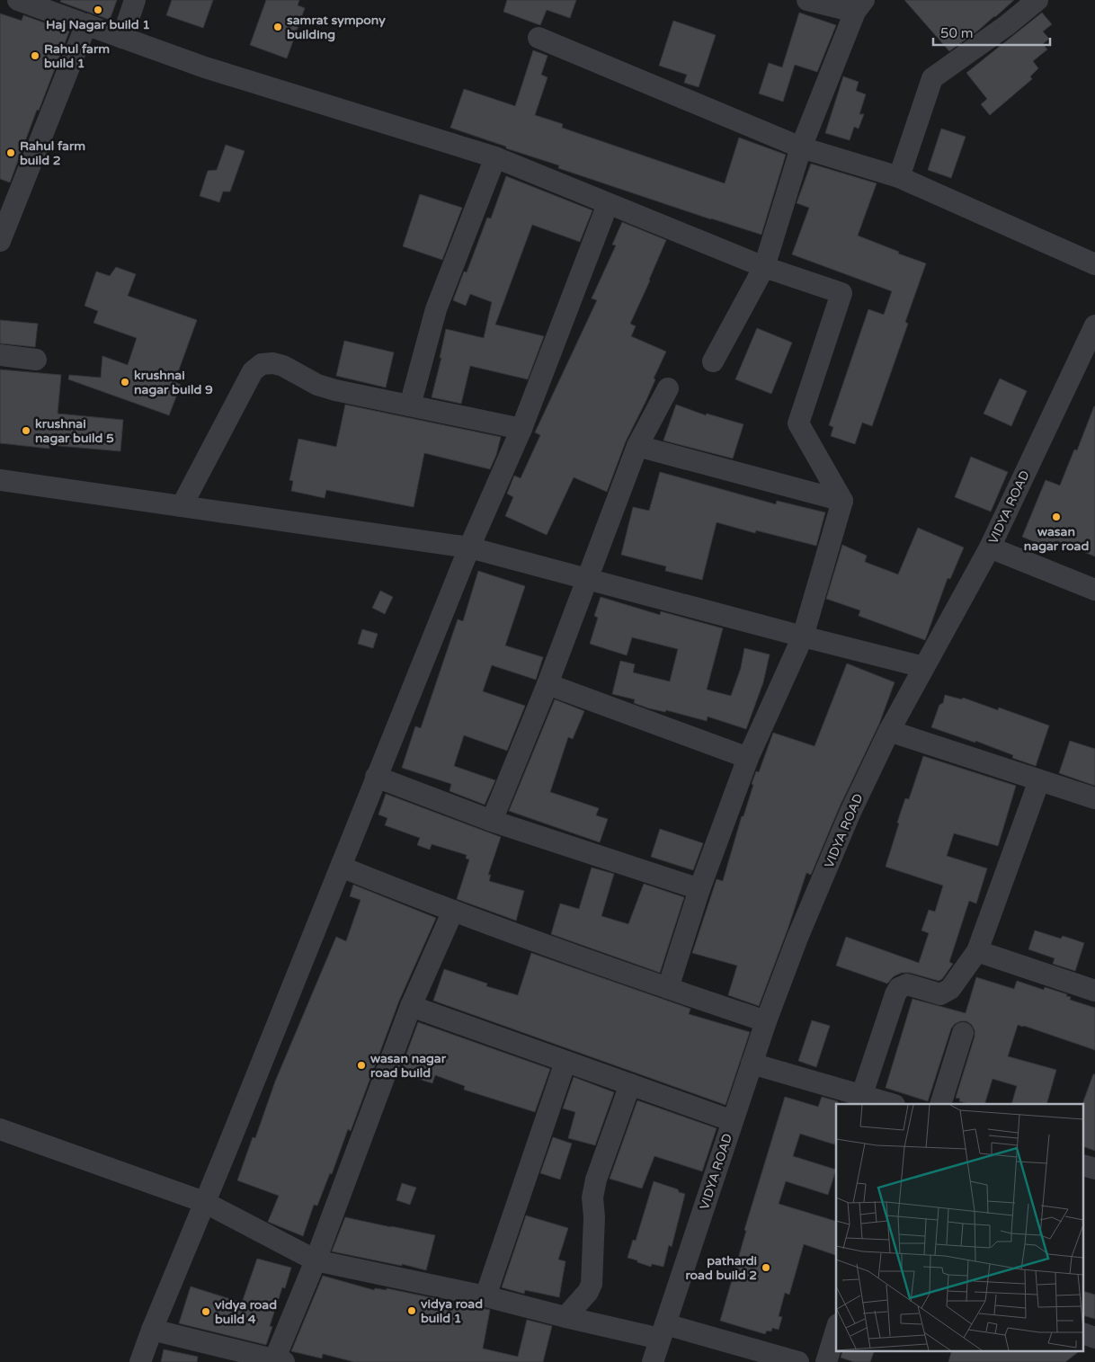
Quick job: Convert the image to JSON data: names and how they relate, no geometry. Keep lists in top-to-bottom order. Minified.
{"streets":{"street":["VIDYA ROAD"]},"places":["Haj Nagar build 1","samrat sympony building","Rahul farm build 1","Rahul farm build 2","krushnai nagar build 9","krushnai nagar build 5","wasan nagar road","wasan nagar road build","pathardi road build 2","vidya road build 1","vidya road build 4"],"scale_bar":"50 m"}
